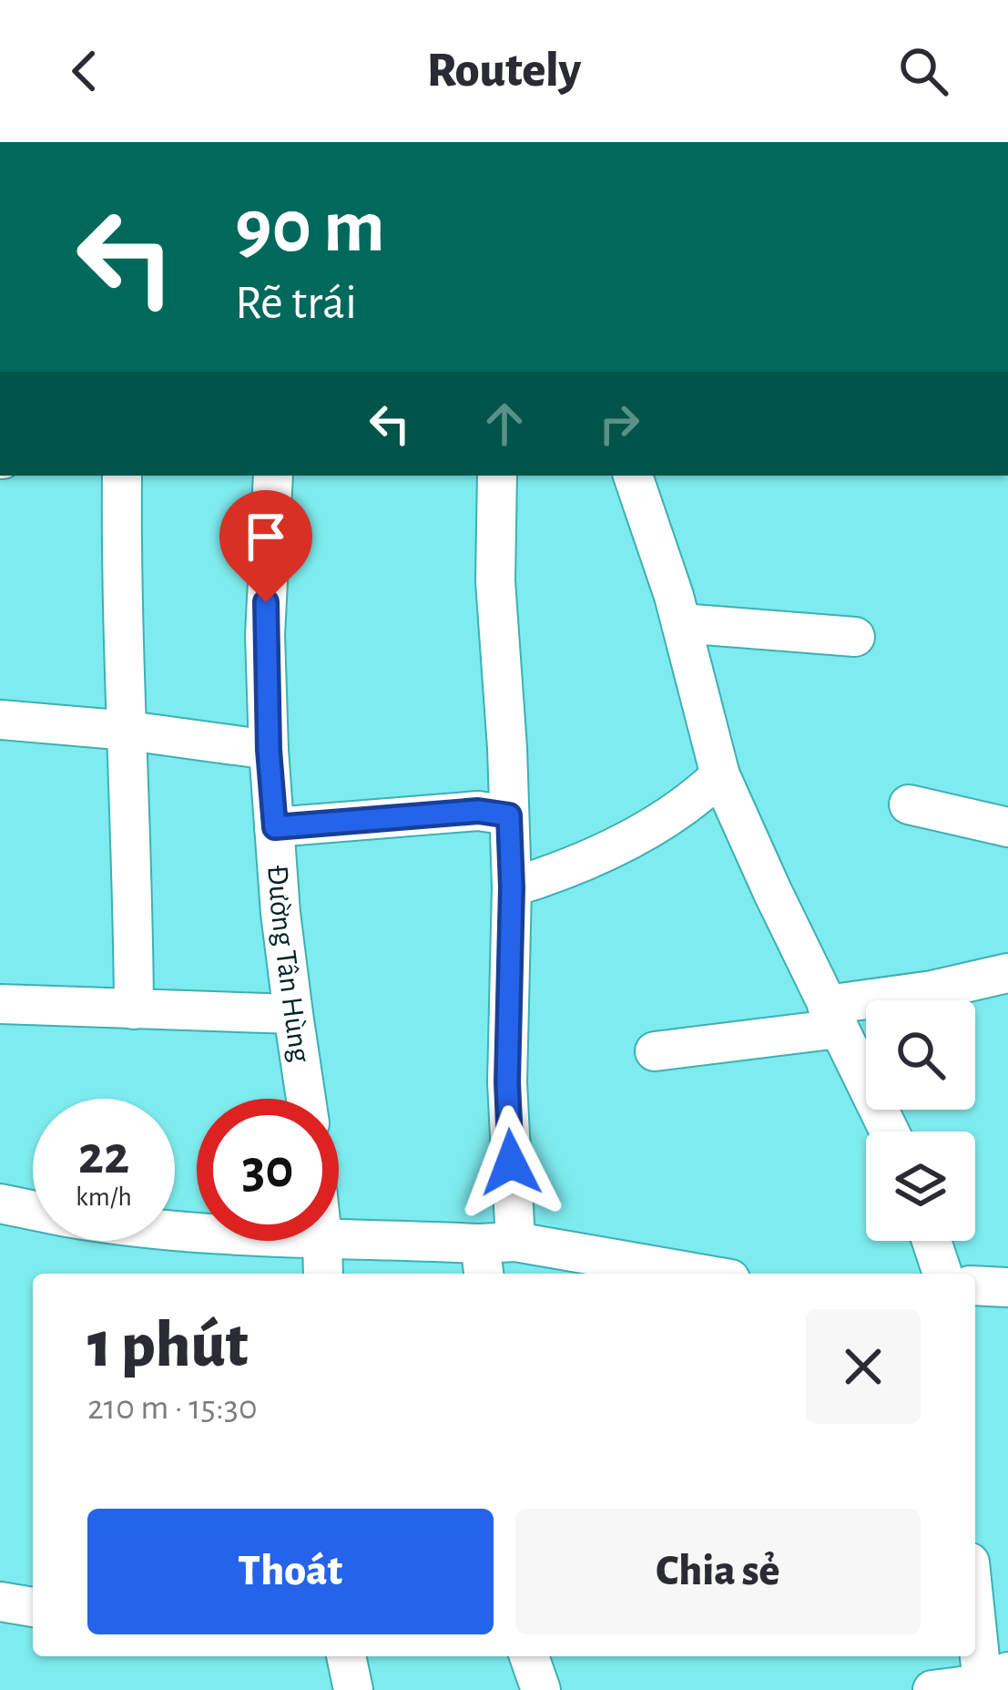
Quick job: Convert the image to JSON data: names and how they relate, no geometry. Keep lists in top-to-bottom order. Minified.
{"streets":{"street":["Đường Tân Hùng"]},"page":{"header":"Routely","turn":["90 m","Rẽ trái"],"speed":"22 km/h","limit":"30","heading":["1 phút","210 m · 15:30"],"buttons":["Thoát","Chia sẻ"]}}
